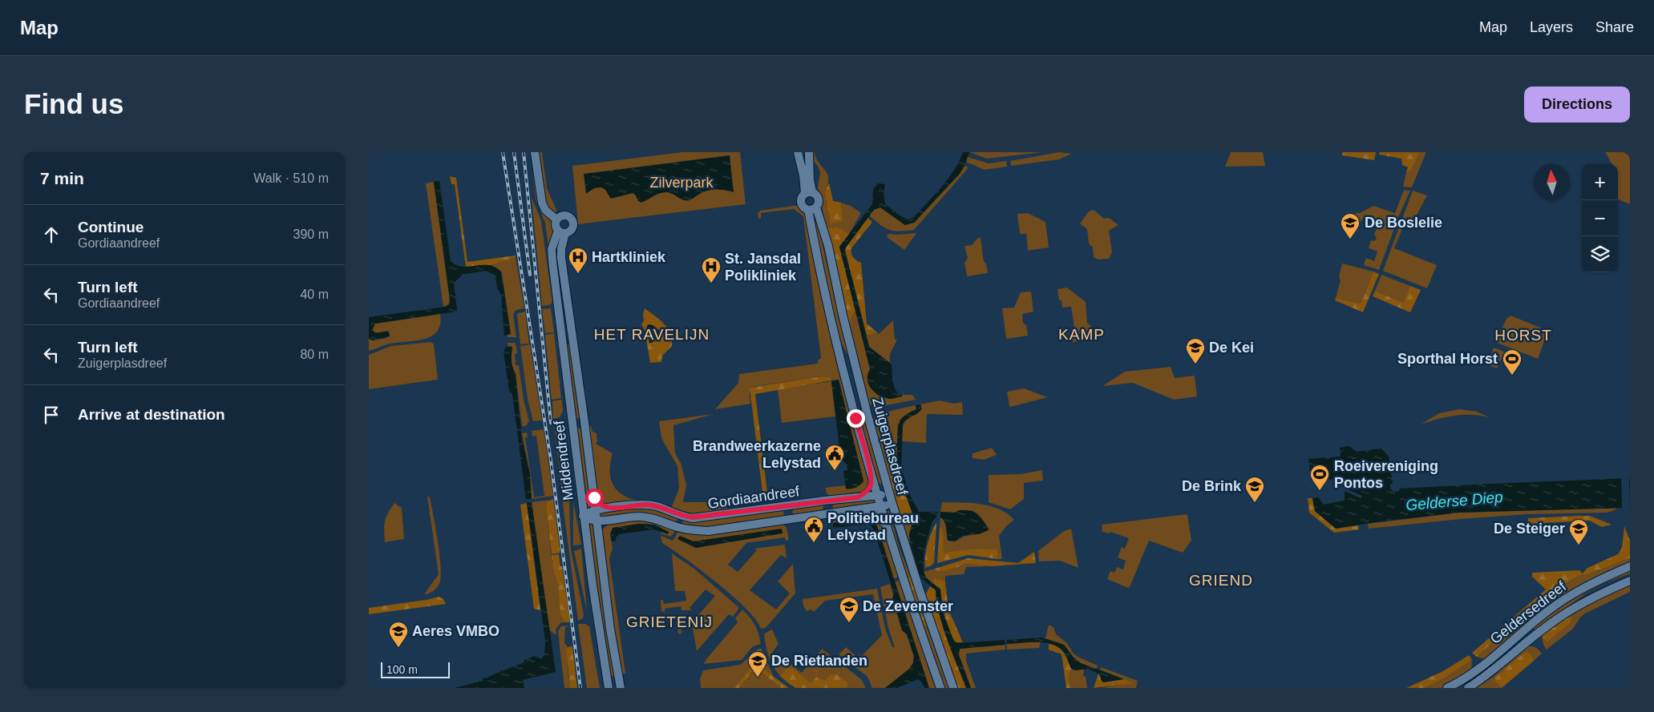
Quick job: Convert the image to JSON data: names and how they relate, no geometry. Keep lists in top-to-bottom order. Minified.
{"streets":{"main road":["Zuigerplasdreef","Middendreef","Gordiaandreef","Geldersedreef"]},"crossings":[["Zuigerplasdreef","Gordiaandreef"],["Middendreef","Gordiaandreef"]],"districts":["HET RAVELIJN","KAMP","HORST","GRIEND","GRIETENIJ"],"water":["Gelderse Diep"],"parks":["Zilverpark"],"places":{"school or university":["De Boslelie","De Kei","De Brink","De Steiger","De Zevenster","Aeres VMBO","De Rietlanden"],"hospital":["Hartkliniek","St. Jansdal Polikliniek"],"sports":["Sporthal Horst","Roeivereniging Pontos"],"public building":["Brandweerkazerne Lelystad","Politiebureau Lelystad"]},"scale_bar":"100 m","north":"top","page":{"header":"Map","nav":["Map","Layers","Share"],"buttons":"Directions","title":"Find us","heading":["7 min","Walk · 510 m"],"map_buttons":["+","−"],"list":[["Continue","Gordiaandreef","390 m"],["Turn left","Gordiaandreef","40 m"],["Turn left","Zuigerplasdreef","80 m"],"Arrive at destination"],"scale":"100 m"}}
